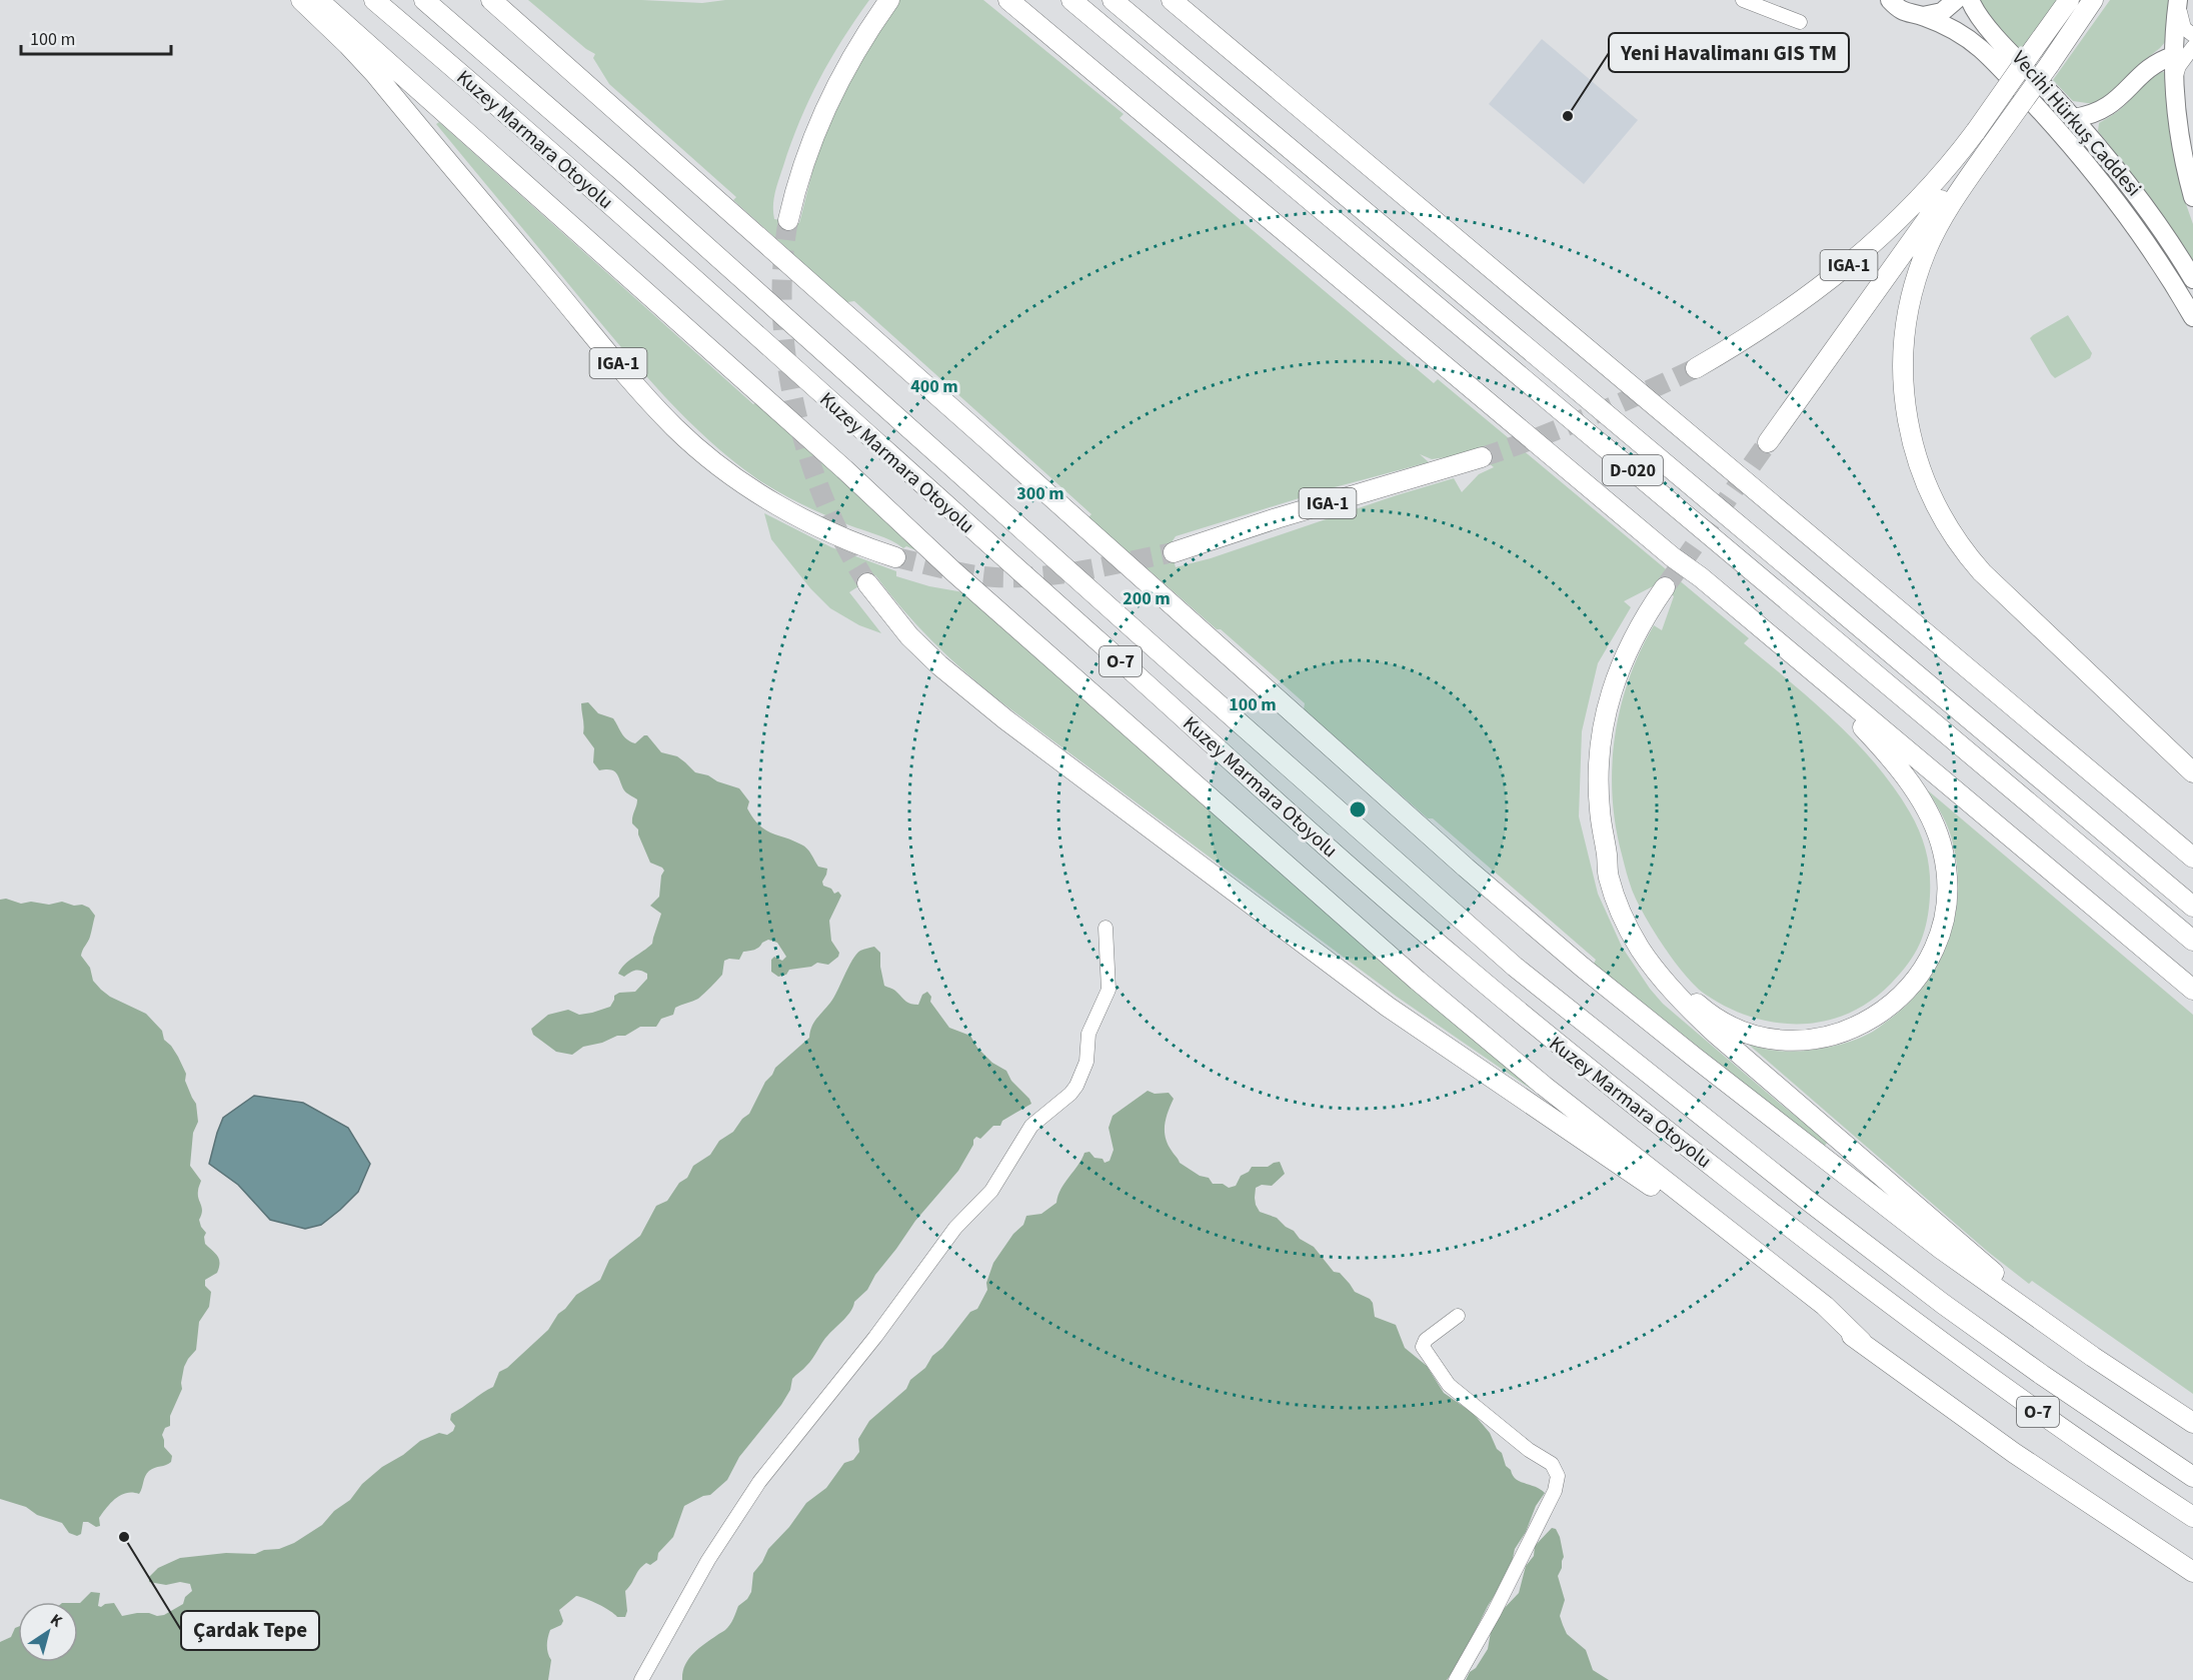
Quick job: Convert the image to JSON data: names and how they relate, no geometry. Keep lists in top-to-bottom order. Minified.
{"streets":{"highway":["Kuzey Marmara Otoyolu","IGA-1","D-020","O-7"],"main road":["Vecihi Hürkuş Caddesi"]},"places":["Yeni Havalimanı GIS TM","Çardak Tepe"],"scale_bar":"100 m","north":"top right","rings":["400 m","300 m","200 m","100 m"]}
